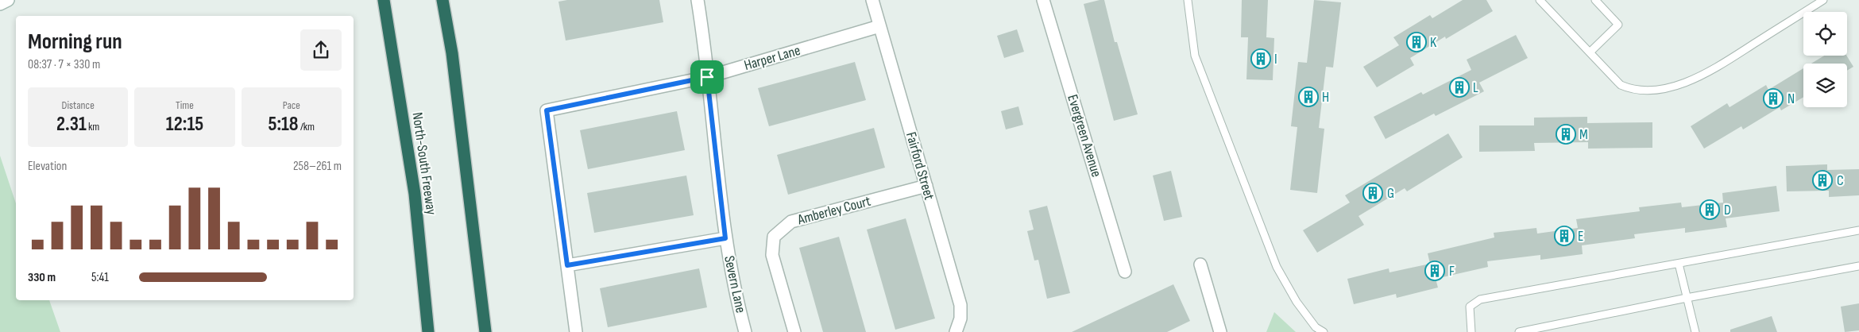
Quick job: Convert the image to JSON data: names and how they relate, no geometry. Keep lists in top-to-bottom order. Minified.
{"streets":{"highway":["North-South Freeway"],"street":["Harper Lane","Evergreen Avenue","Fairford Street","Amberley Court","Severn Lane"]},"crossings":[["Harper Lane","Fairford Street"],["Harper Lane","Severn Lane"],["Fairford Street","Amberley Court"]],"places":{"building":["K","I","L","H","N","M","C","G","D","E","F"]},"page":{"heading":["Morning run","08:37 · 7 × 330 m"],"stats":[["Distance","2.31 km"],["Time","12:15"],["Pace","5:18 /km"]],"chart":["Elevation","258–261 m"],"list":[{"name":"330 m","note":"5:41"}]}}
